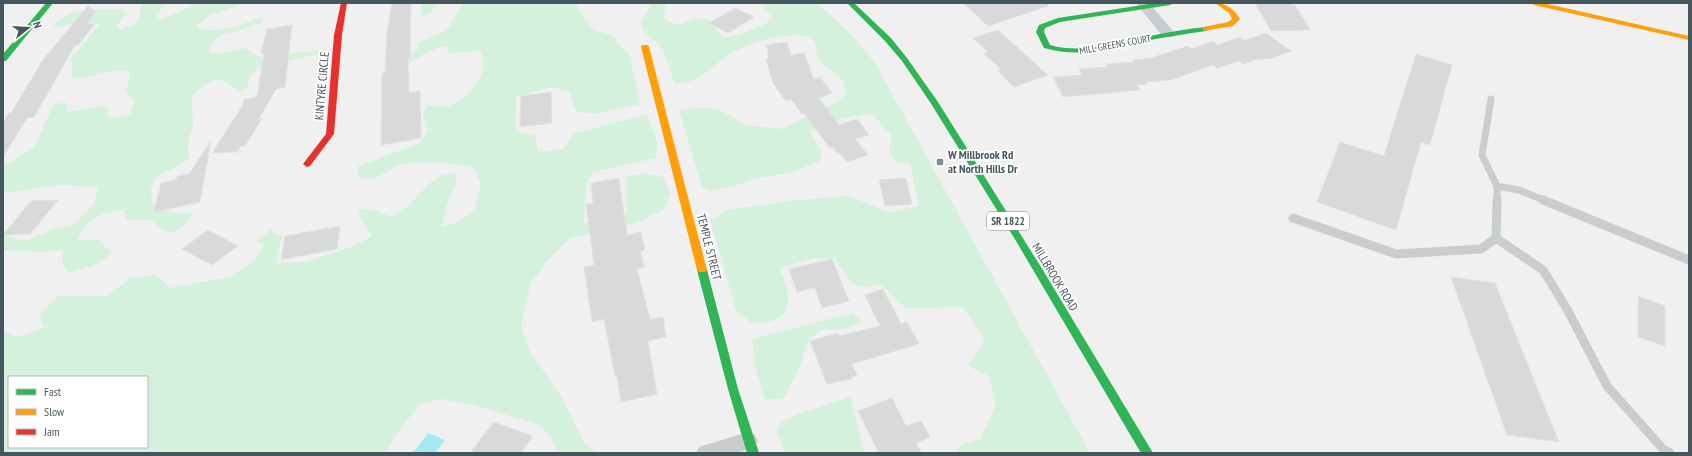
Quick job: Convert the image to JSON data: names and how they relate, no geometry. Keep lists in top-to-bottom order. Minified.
{"streets":{"street":["MILL GREENS COURT","KINTYRE CIRCLE","SR 1822","TEMPLE STREET","MILLBROOK ROAD"]},"places":{"transit":["W Millbrook Rd at North Hills Dr"]},"legend":["Fast","Slow","Jam"],"north":"right"}
